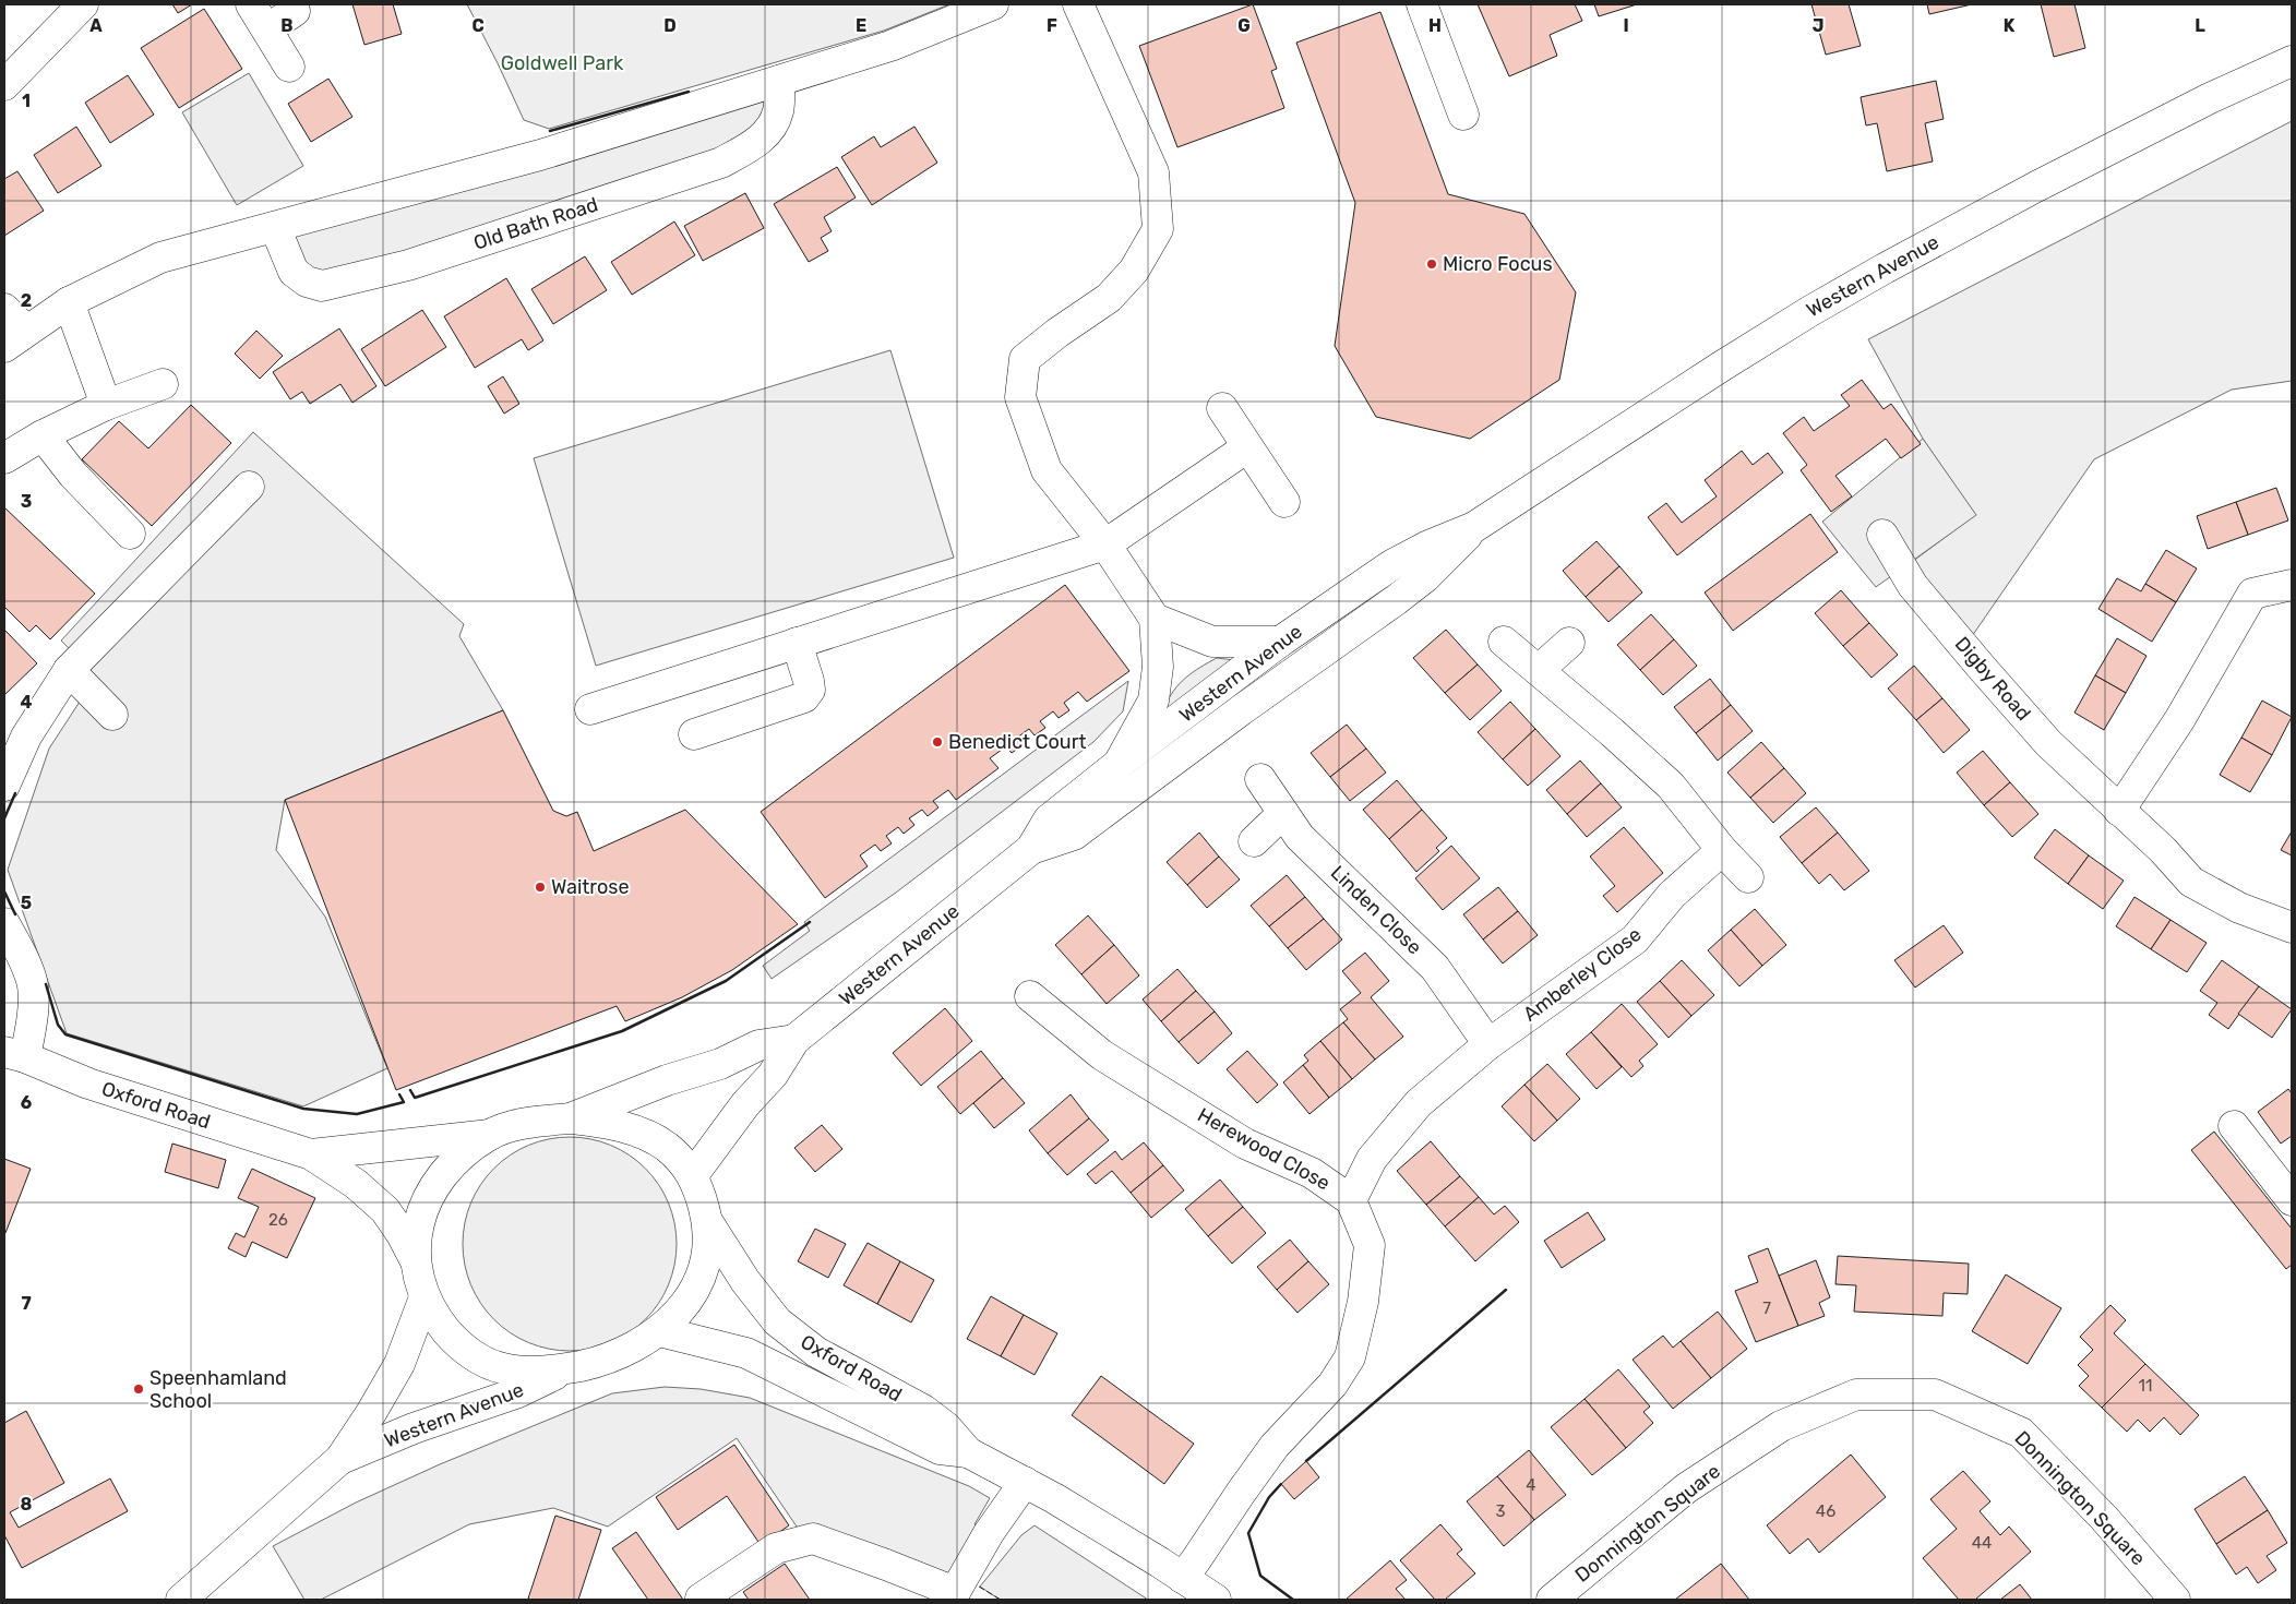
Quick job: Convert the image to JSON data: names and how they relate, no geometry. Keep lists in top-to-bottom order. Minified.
{"streets":{"street":["Old Bath Road","Western Avenue","Digby Road","Linden Close","Amberley Close","Oxford Road","Herewood Close","Donnington Square"]},"crossings":[["Linden Close","Amberley Close"],["Amberley Close","Herewood Close"],["Oxford Road","Herewood Close"]],"parks":["Goldwell Park"],"places":["Micro Focus","Benedict Court","Waitrose","Speenhamland School"],"house_numbers":["26","7","11","4","3","46","44"],"grid":{"columns":["A","B","C","D","E","F","G","H","I","J","K","L"],"rows":["1","2","3","4","5","6","7","8"]}}
